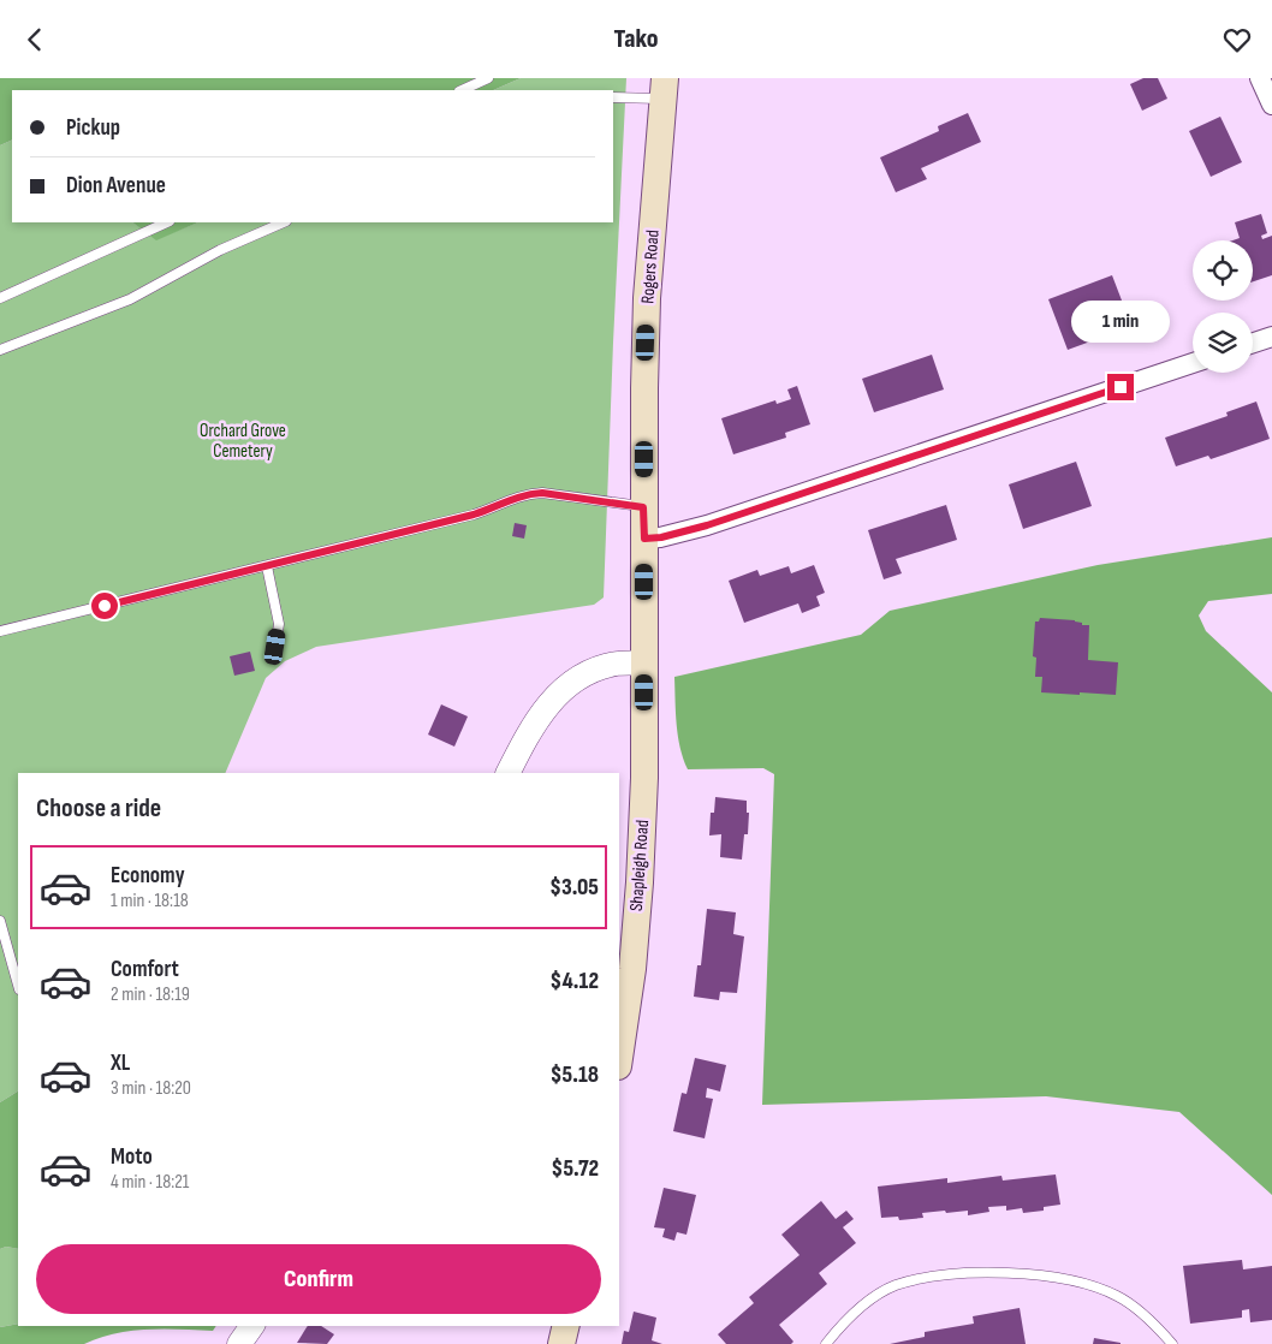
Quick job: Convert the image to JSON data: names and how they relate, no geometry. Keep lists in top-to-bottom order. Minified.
{"streets":{"main road":["Rogers Road","Shapleigh Road"]},"crossings":[["Rogers Road","Shapleigh Road"]],"parks":["Orchard Grove Cemetery"],"page":{"header":"Tako","banner":["Pickup","Dion Avenue"],"bubble":"1 min","heading":"Choose a ride","list":[{"name":"Economy","note":"1 min · 18:18","value":"$3.05"},{"name":"Comfort","note":"2 min · 18:19","value":"$4.12"},{"name":"XL","note":"3 min · 18:20","value":"$5.18"},{"name":"Moto","note":"4 min · 18:21","value":"$5.72"}],"buttons":"Confirm"}}
